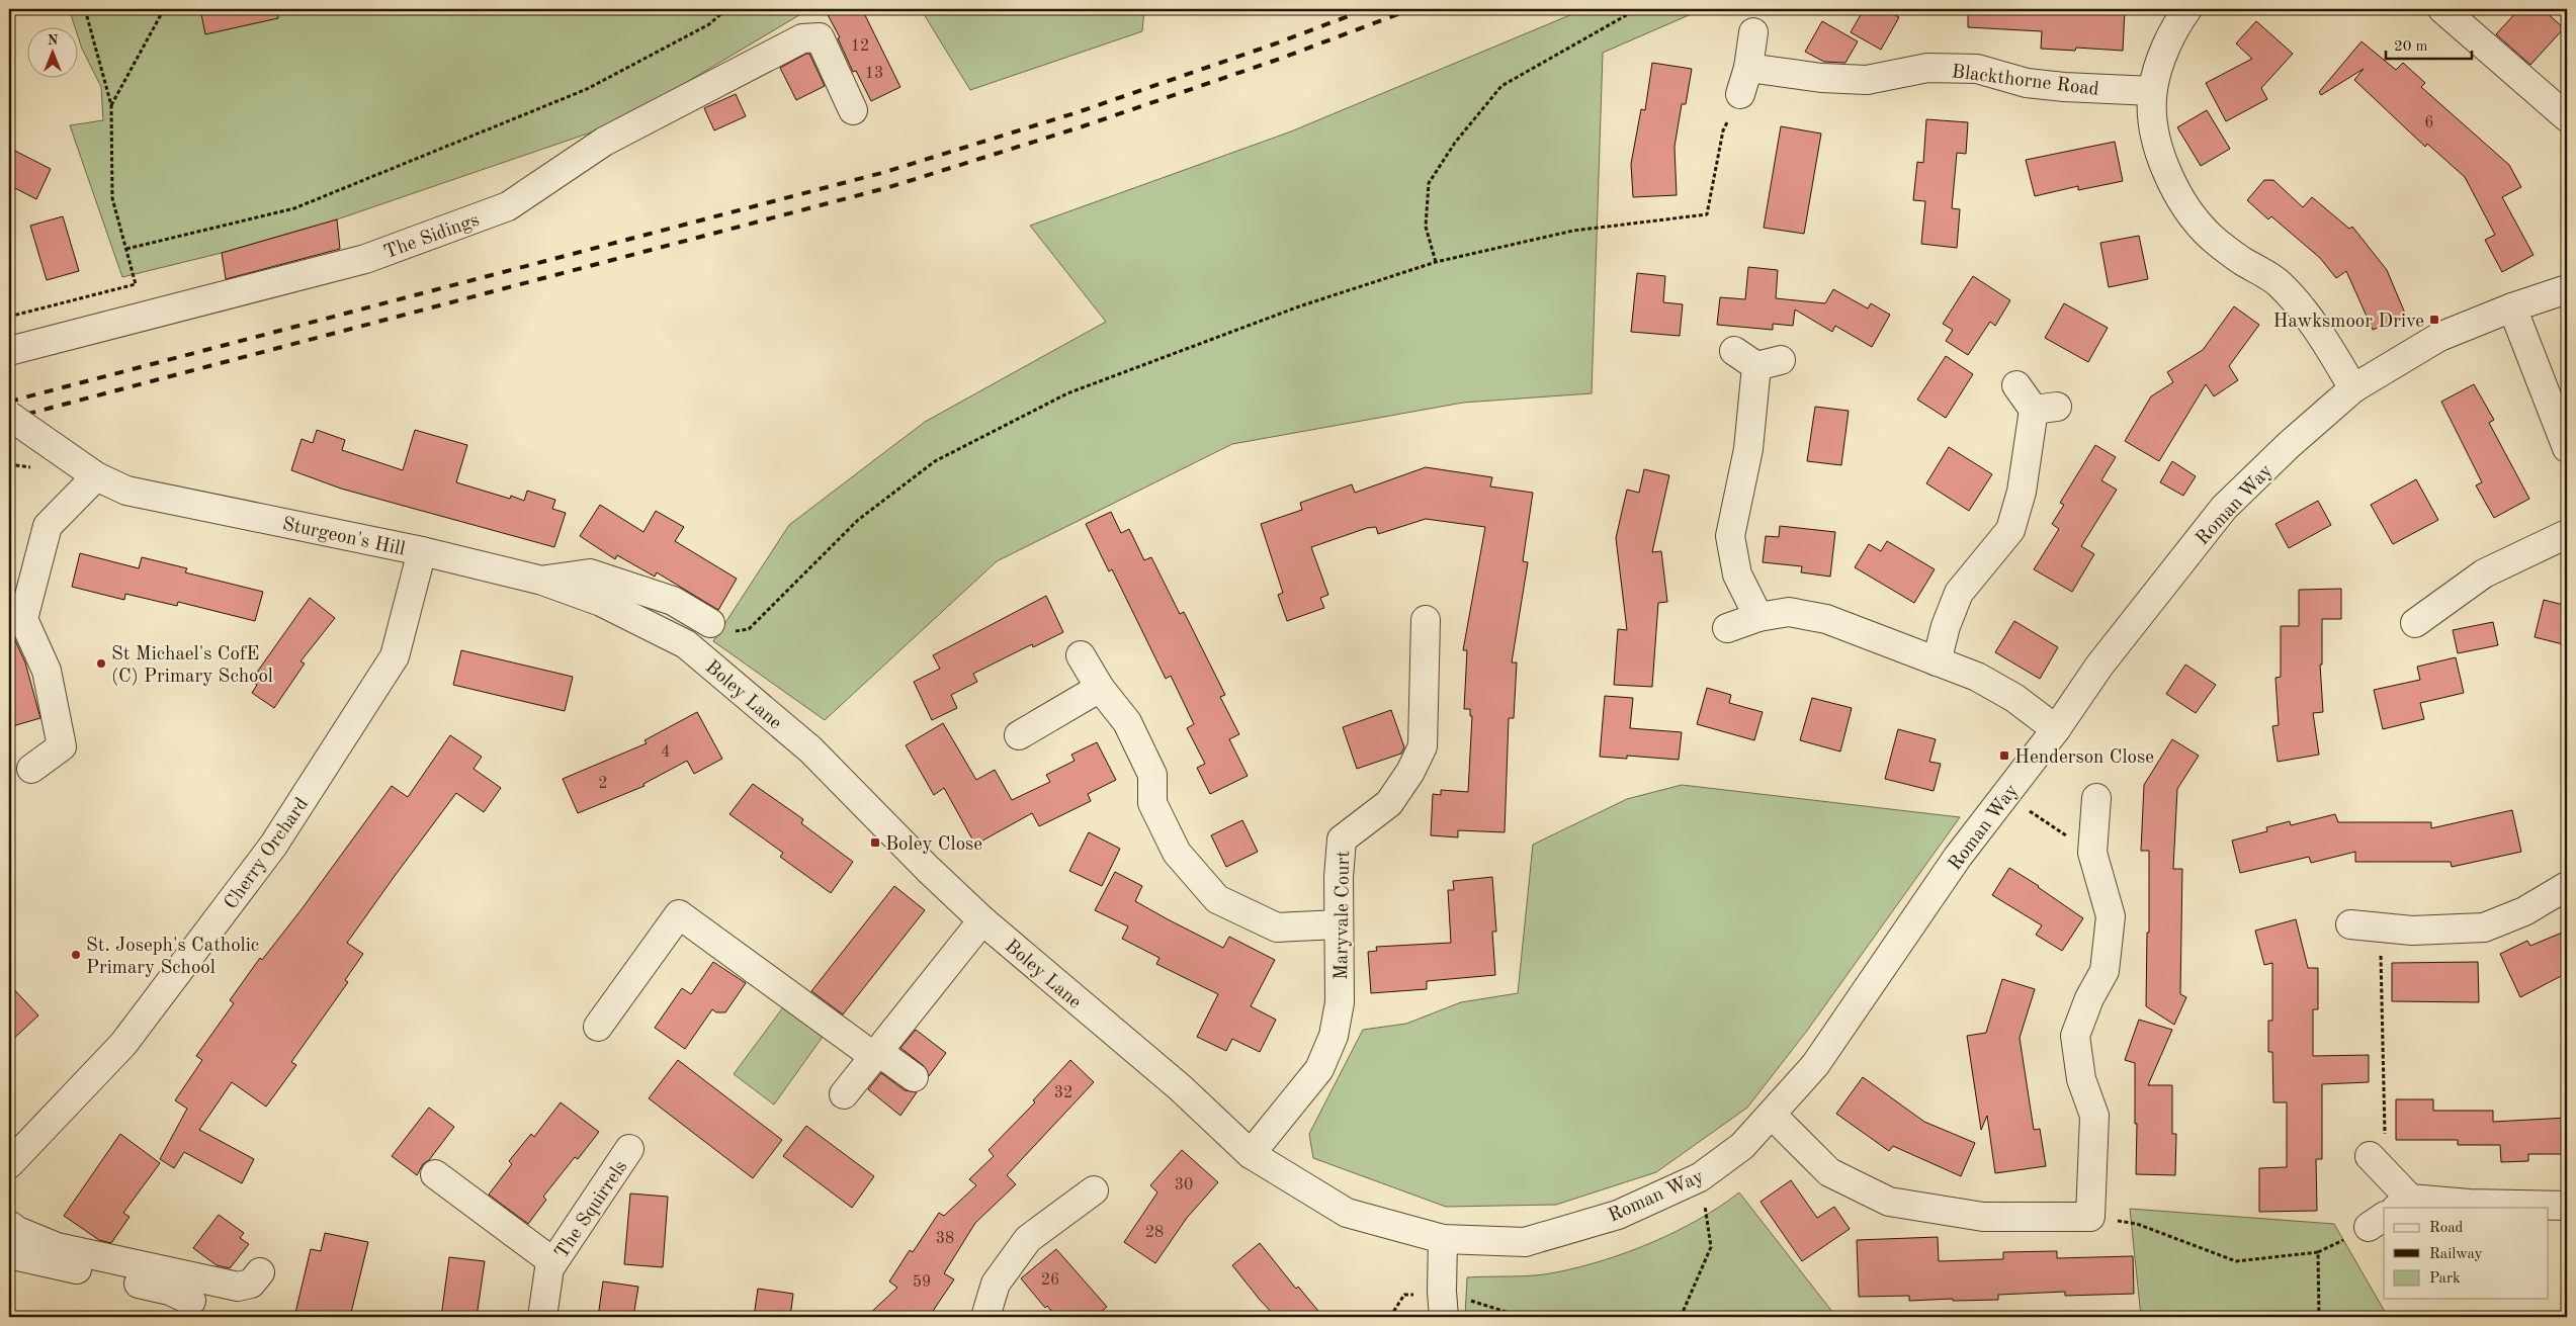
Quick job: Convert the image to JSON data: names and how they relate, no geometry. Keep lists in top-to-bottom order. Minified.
{"streets":{"street":["Blackthorne Road","The Sidings","Roman Way","Sturgeon's Hill","Boley Lane","Cherry Orchard","Maryvale Court","The Squirrels"]},"crossings":[["Roman Way","Boley Lane"],["Sturgeon's Hill","Boley Lane"],["Sturgeon's Hill","Cherry Orchard"],["Boley Lane","Maryvale Court"]],"places":{"transit":["Hawksmoor Drive","Henderson Close","Boley Close"],"other":["St Michael's CofE (C) Primary School","St. Joseph's Catholic Primary School"]},"house_numbers":["12","13","6","4","2","32","30","28","38","26","59"],"legend":["Road","Railway","Park"],"scale_bar":"20 m","north":"top"}
